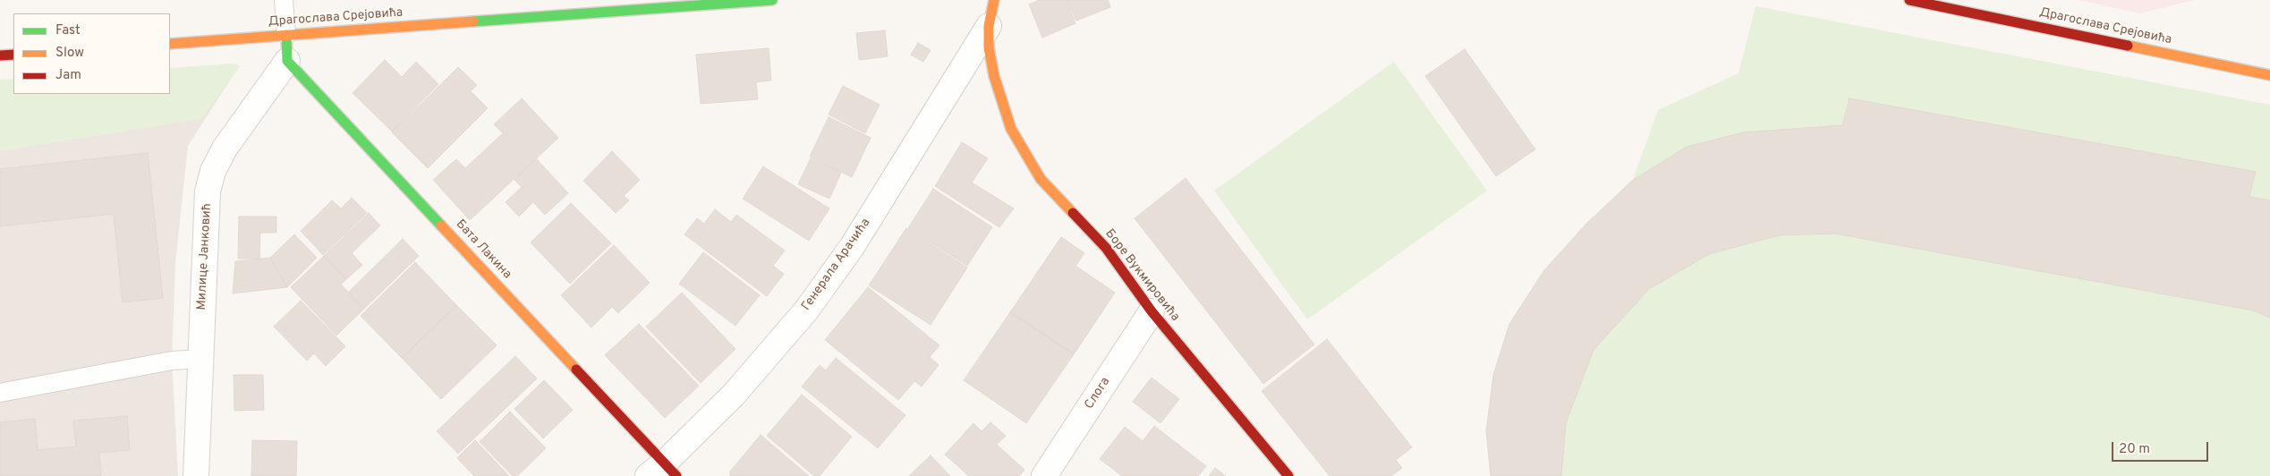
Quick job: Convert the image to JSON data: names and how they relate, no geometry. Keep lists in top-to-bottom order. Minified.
{"streets":{"street":["Драгослава Срејовића","Бата Лакина","Милице Јанковић","Генерала Арачића","Боре Вукмировића","Слога"]},"crossings":[["Бата Лакина","Милице Јанковић"],["Бата Лакина","Генерала Арачића"],["Генерала Арачића","Боре Вукмировића"],["Боре Вукмировића","Слога"]],"legend":["Fast","Slow","Jam"],"scale_bar":"20 m"}
